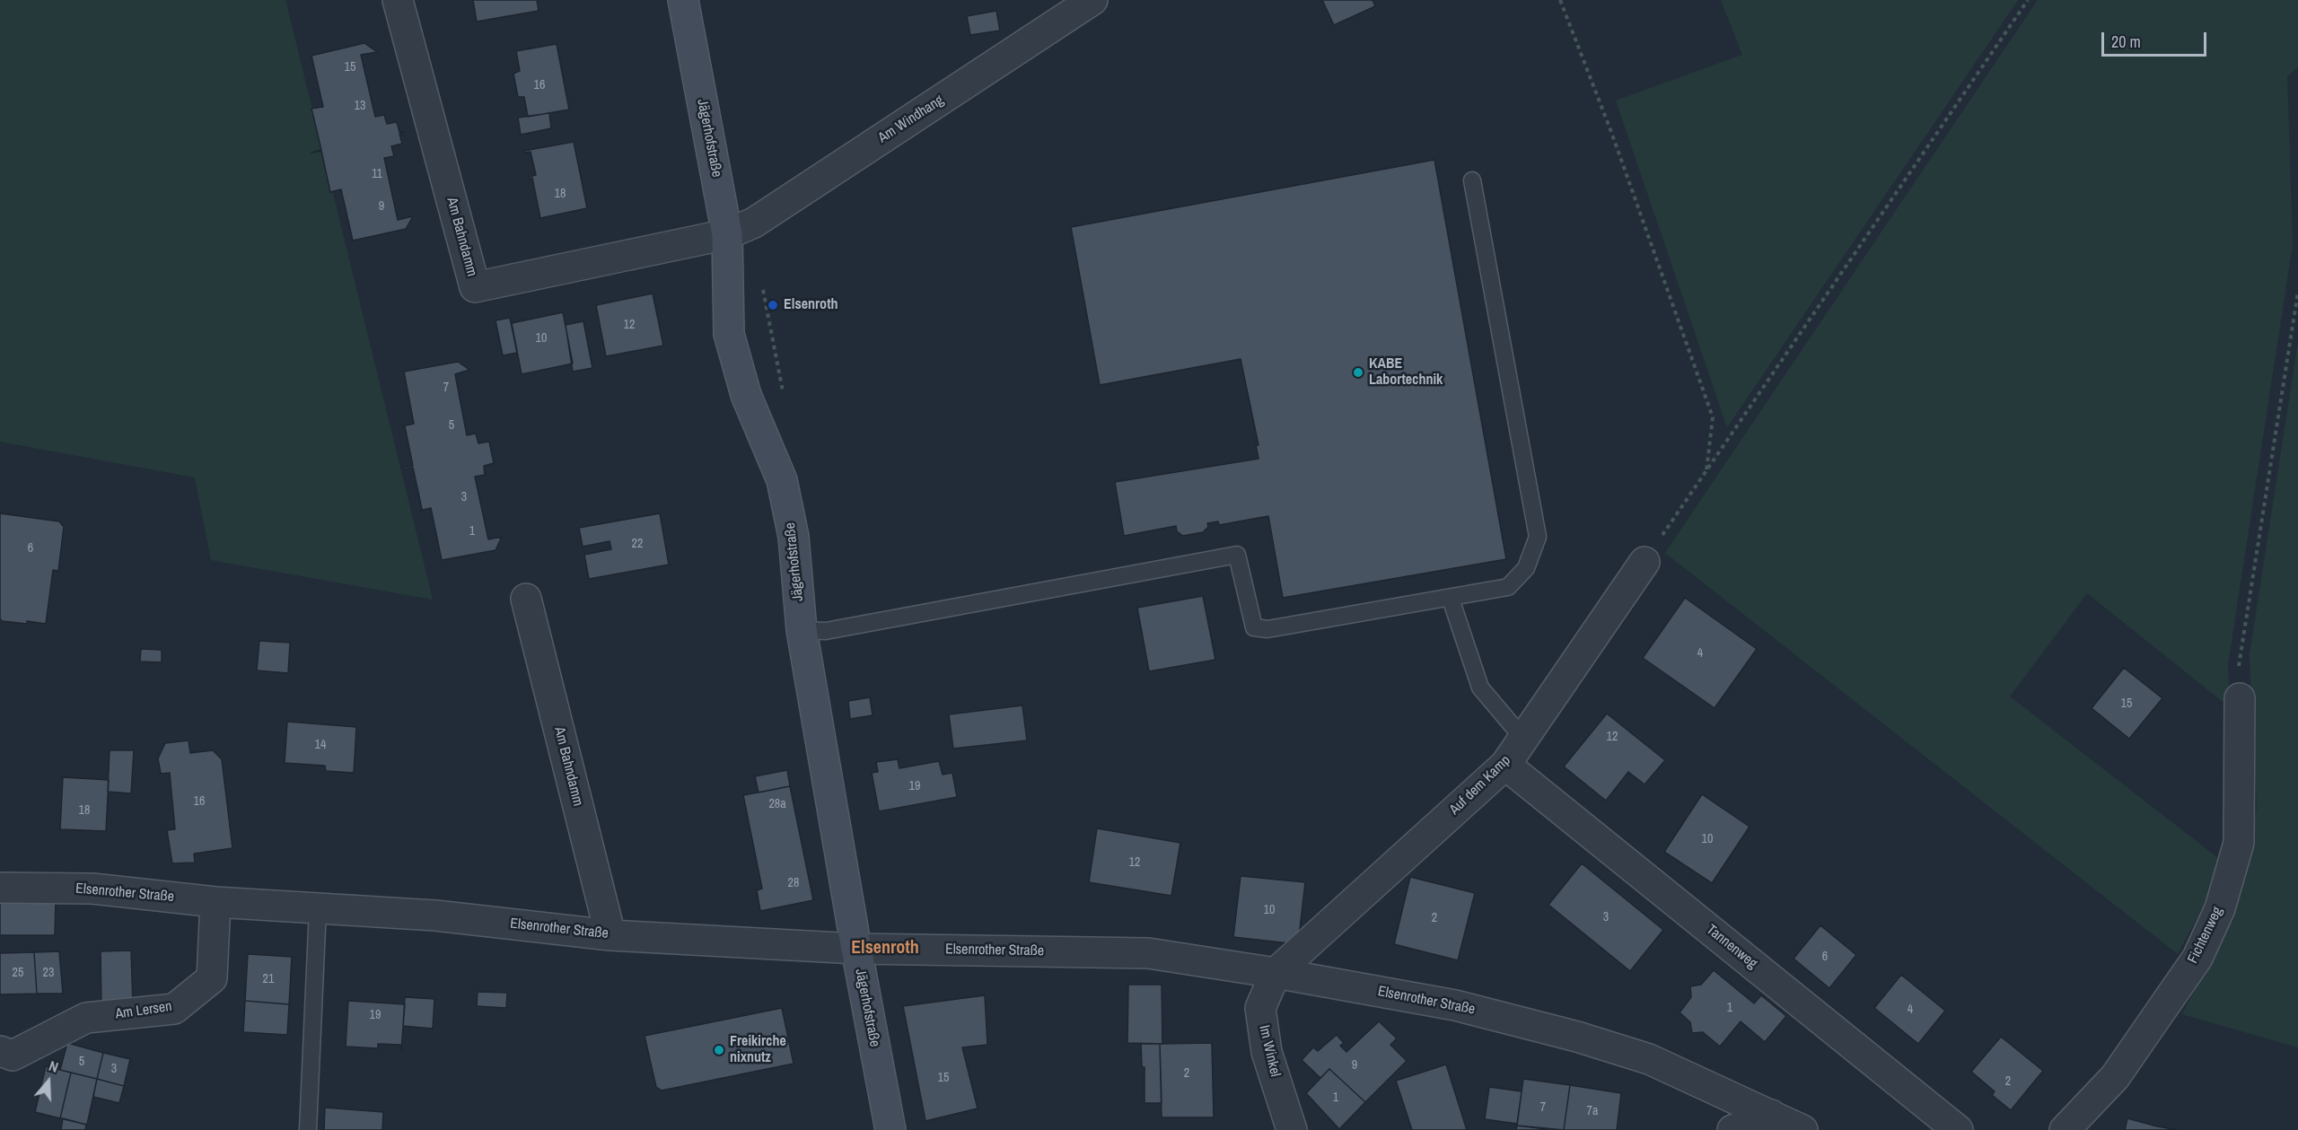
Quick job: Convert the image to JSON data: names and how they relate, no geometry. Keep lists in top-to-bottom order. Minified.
{"streets":{"main road":["Jägerhofstraße"],"street":["Am Windhang","Am Bahndamm","Auf dem Kamp","Elsenrother Straße","Fichtenweg","Tannenweg","Am Lersen","Im Winkel"]},"crossings":[["Am Windhang","Jägerhofstraße"],["Am Windhang","Am Bahndamm"],["Jägerhofstraße","Am Bahndamm"],["Jägerhofstraße","Elsenrother Straße"],["Am Bahndamm","Elsenrother Straße"],["Auf dem Kamp","Elsenrother Straße"],["Auf dem Kamp","Tannenweg"],["Auf dem Kamp","Im Winkel"],["Elsenrother Straße","Am Lersen"],["Elsenrother Straße","Im Winkel"]],"districts":["Elsenroth"],"places":["Elsenroth","KABE Labortechnik","Freikirche nixnutz"],"house_numbers":["15","16","13","11","18","9","12","10","7","5","3","1","22","6","4","15","12","14","19","16","28a","18","10","12","28","10","3","2","6","25","23","21","1","4","19","5","9","3","2","15","2","1","7","7a"],"scale_bar":"20 m","north":"top"}
